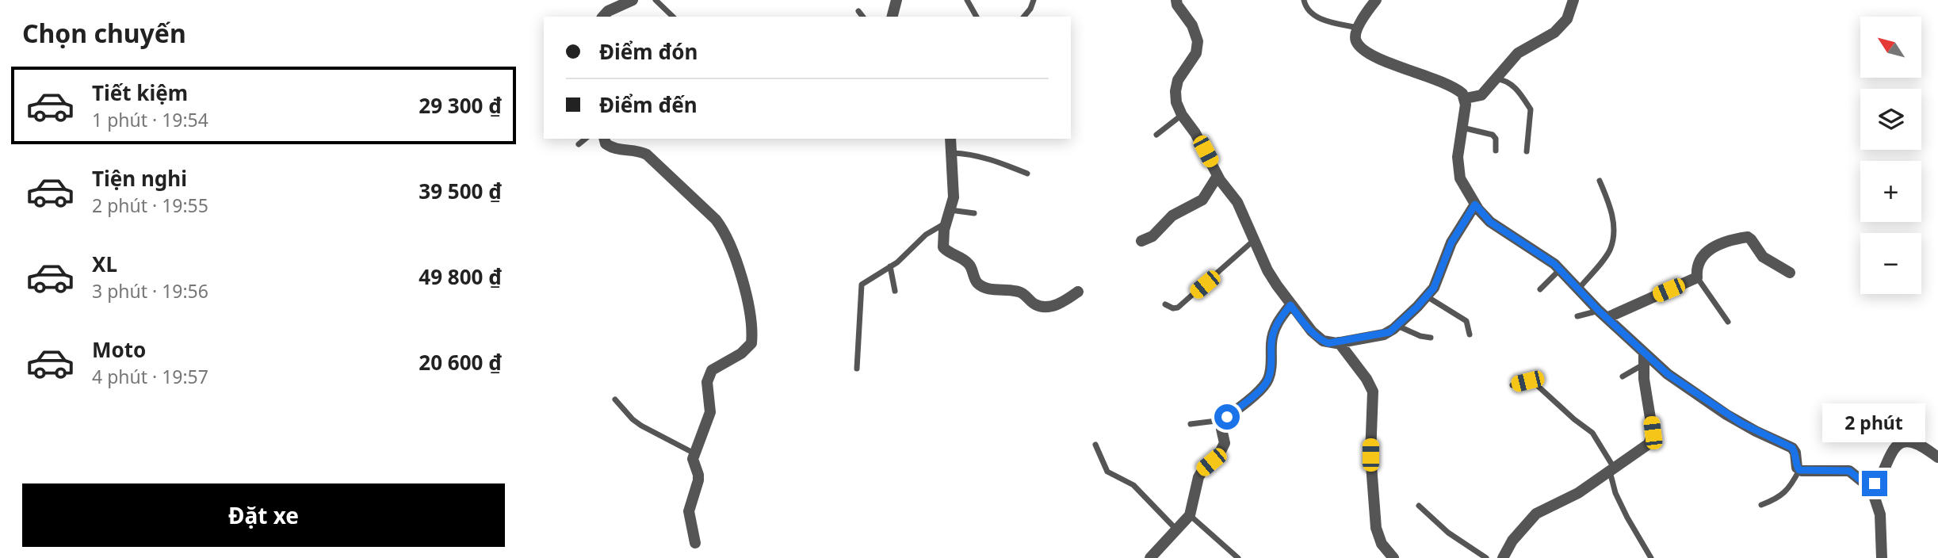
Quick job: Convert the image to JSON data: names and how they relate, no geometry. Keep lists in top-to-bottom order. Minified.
{"north":"top left","page":{"heading":"Chọn chuyến","map_buttons":["+","−"],"banner":["Điểm đón","Điểm đến"],"list":[{"name":"Tiết kiệm","note":"1 phút · 19:54","value":"29 300 ₫"},{"name":"Tiện nghi","note":"2 phút · 19:55","value":"39 500 ₫"},{"name":"XL","note":"3 phút · 19:56","value":"49 800 ₫"},{"name":"Moto","note":"4 phút · 19:57","value":"20 600 ₫"}],"bubble":"2 phút","buttons":"Đặt xe"}}
